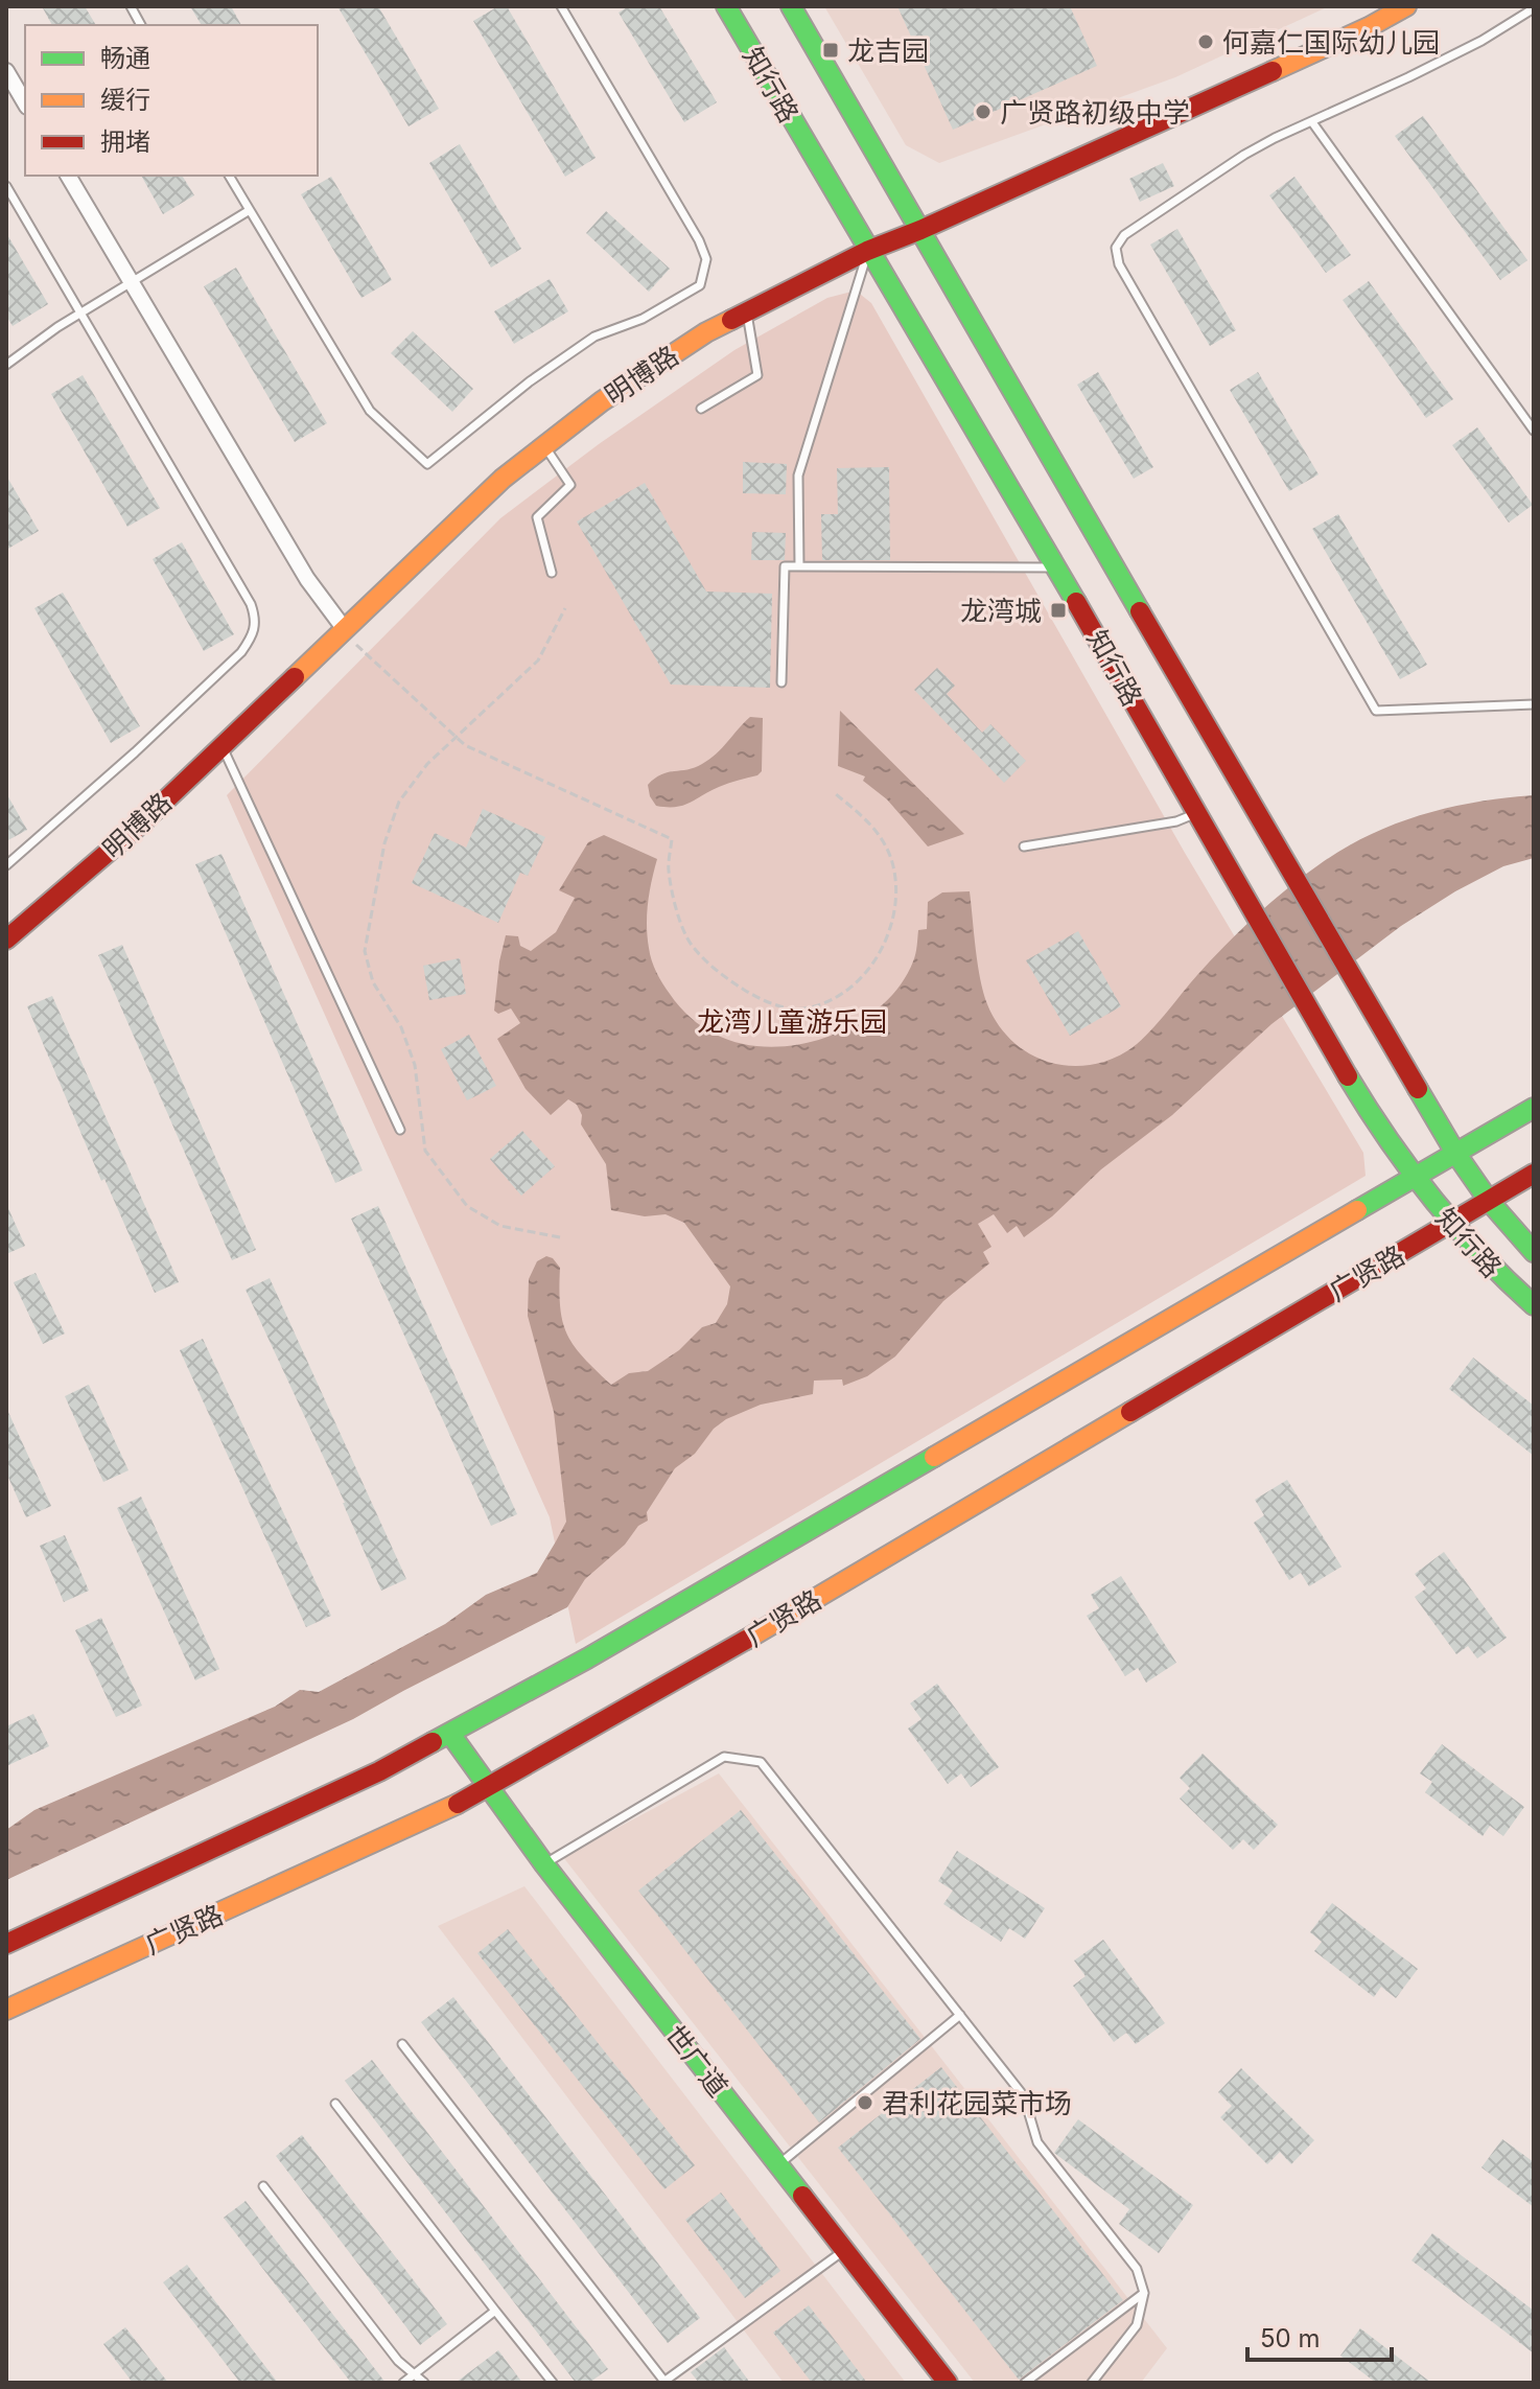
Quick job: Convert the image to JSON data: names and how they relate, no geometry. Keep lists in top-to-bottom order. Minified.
{"streets":{"main road":["知行路","明博路","广贤路","世广道"]},"crossings":[["知行路","明博路"],["知行路","广贤路"],["广贤路","世广道"]],"parks":["龙湾儿童游乐园"],"places":{"other":["何嘉仁国际幼儿园","广贤路初级中学","君利花园菜市场"],"transit":["龙吉园","龙湾城"]},"legend":["畅通","缓行","拥堵"],"scale_bar":"50 m"}
